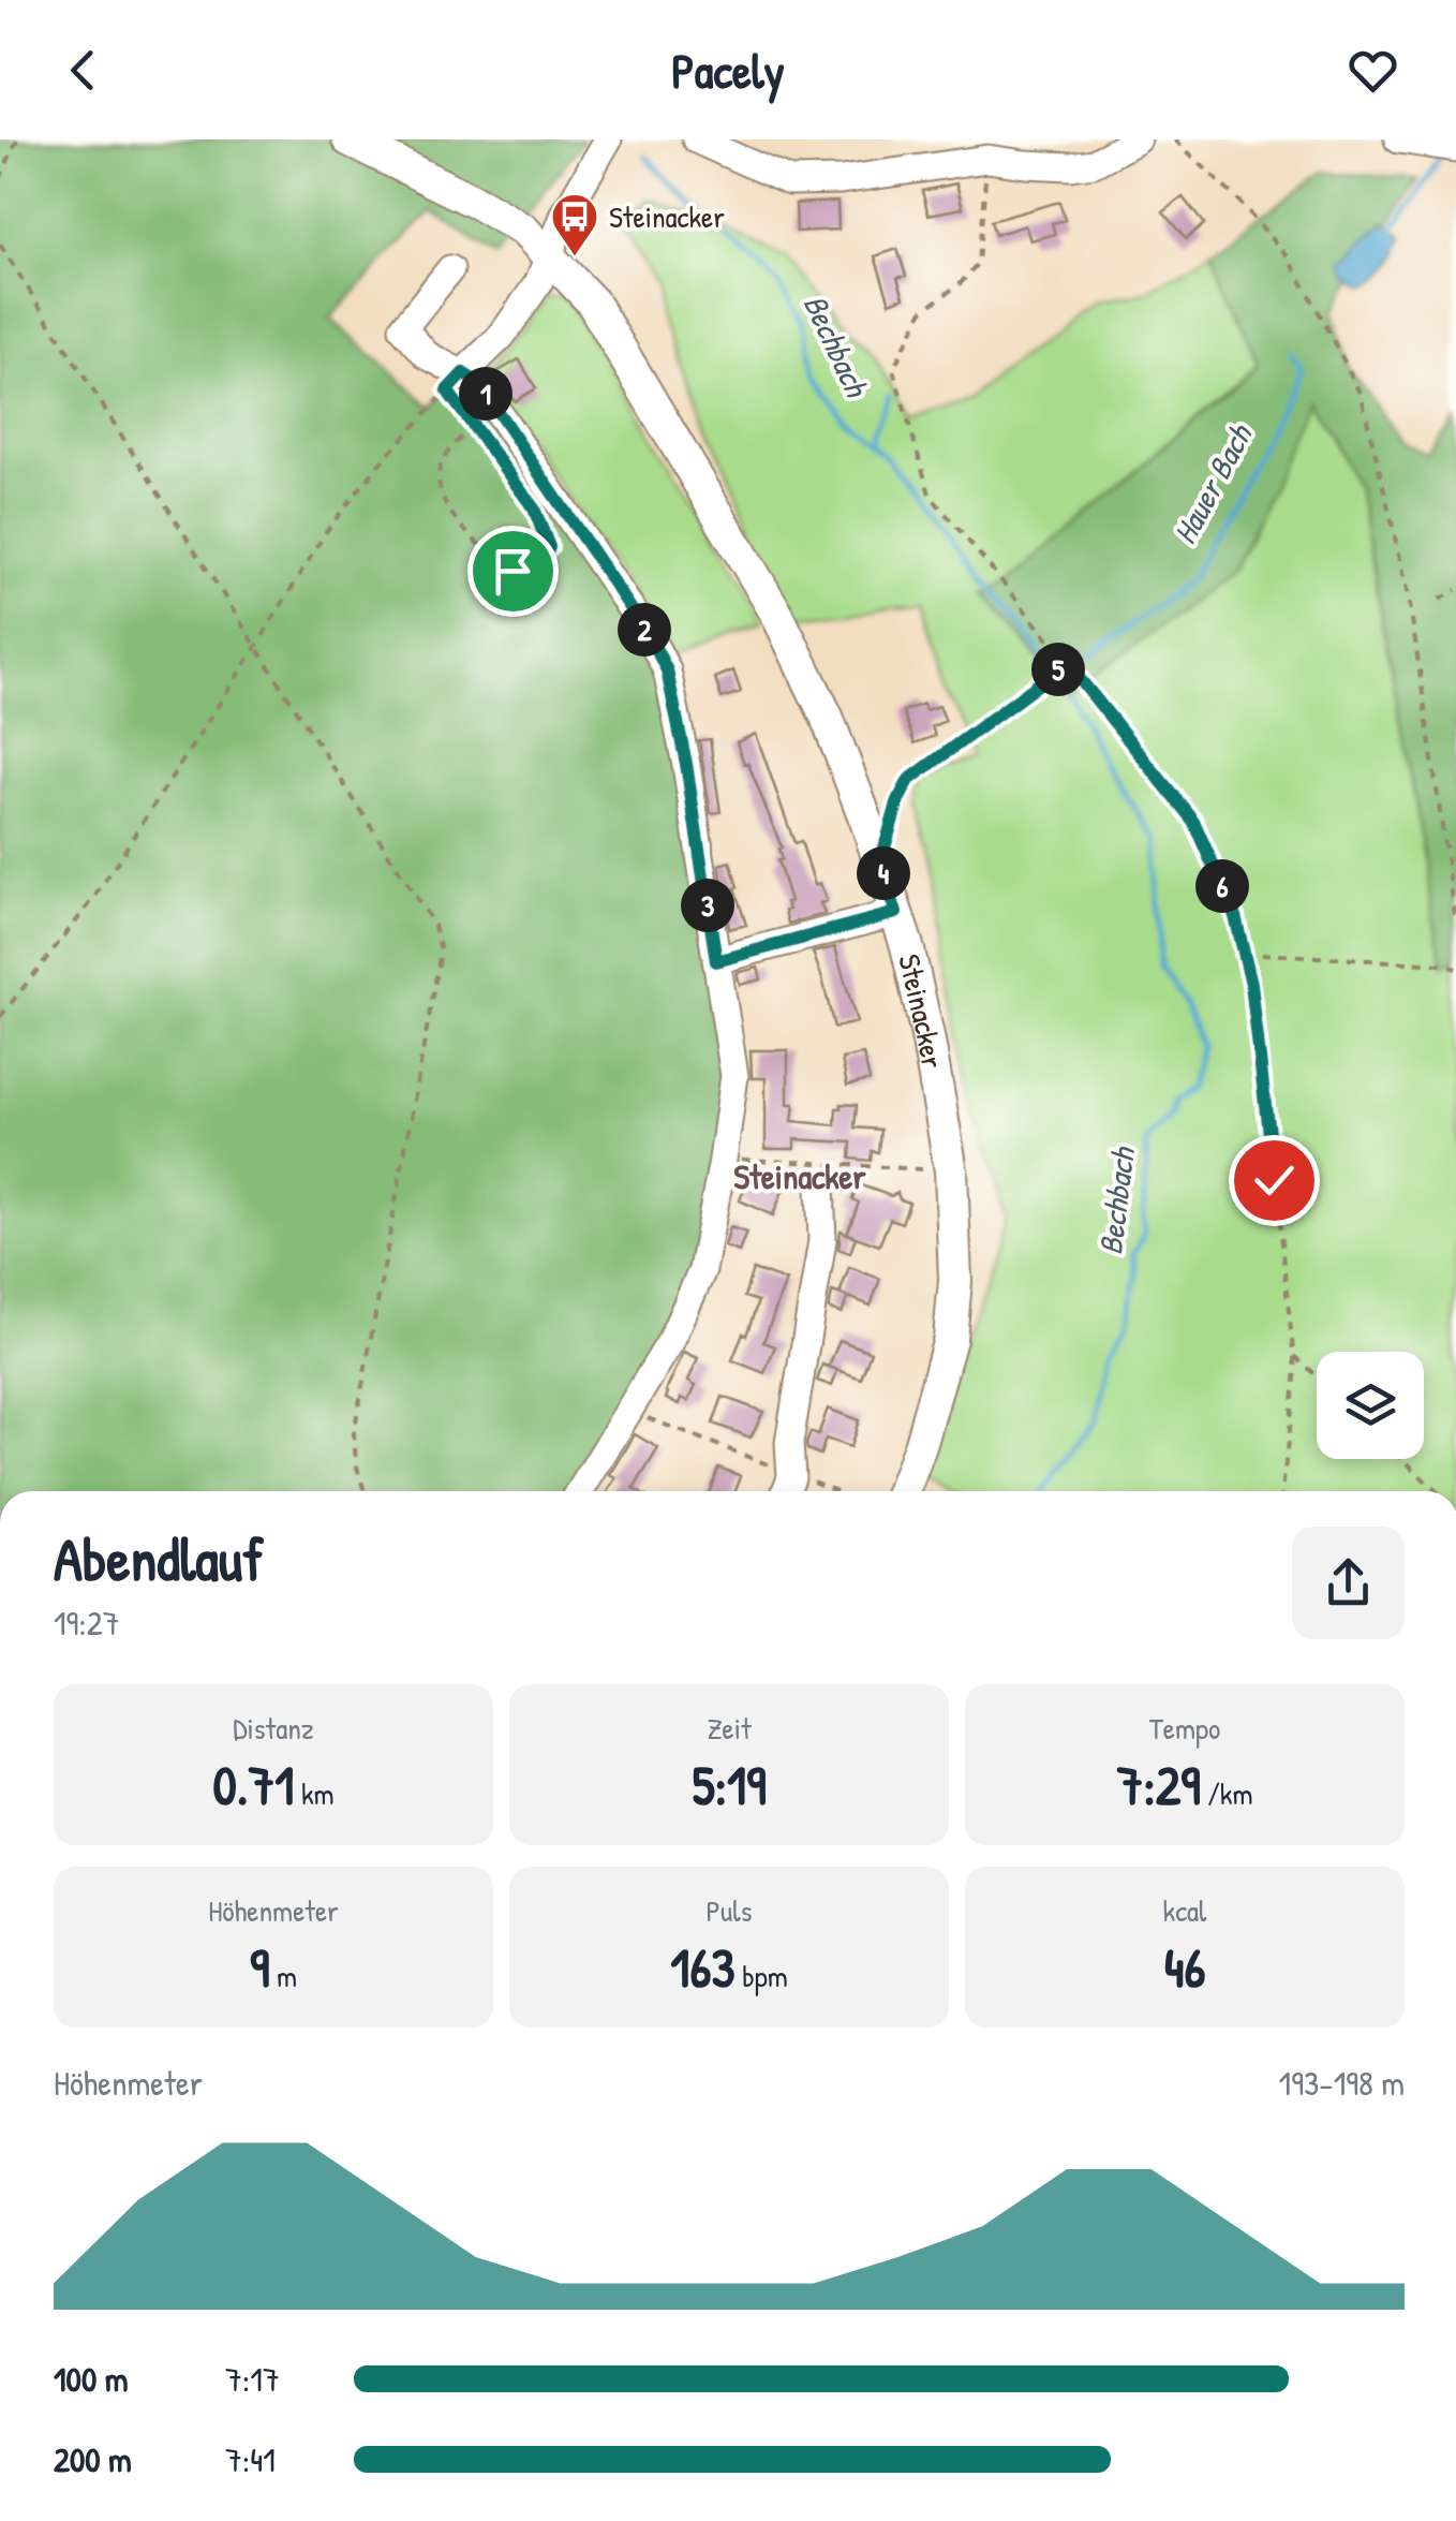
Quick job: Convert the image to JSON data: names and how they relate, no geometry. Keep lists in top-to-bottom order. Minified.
{"streets":{"main road":["Steinacker"]},"districts":["Steinacker"],"water":["Bechbach","Hauer Bach"],"places":{"bus stop":["Steinacker"]},"page":{"header":"Pacely","pins":["1","2","5","4","6","3"],"heading":["Abendlauf","19:27"],"stats":[["Distanz","0.71 km"],["Zeit","5:19"],["Tempo","7:29 /km"],["Höhenmeter","9 m"],["Puls","163 bpm"],["kcal","46"]],"chart":["Höhenmeter","193–198 m"],"list":[{"name":"100 m","note":"7:17"},{"name":"200 m","note":"7:41"}]}}
